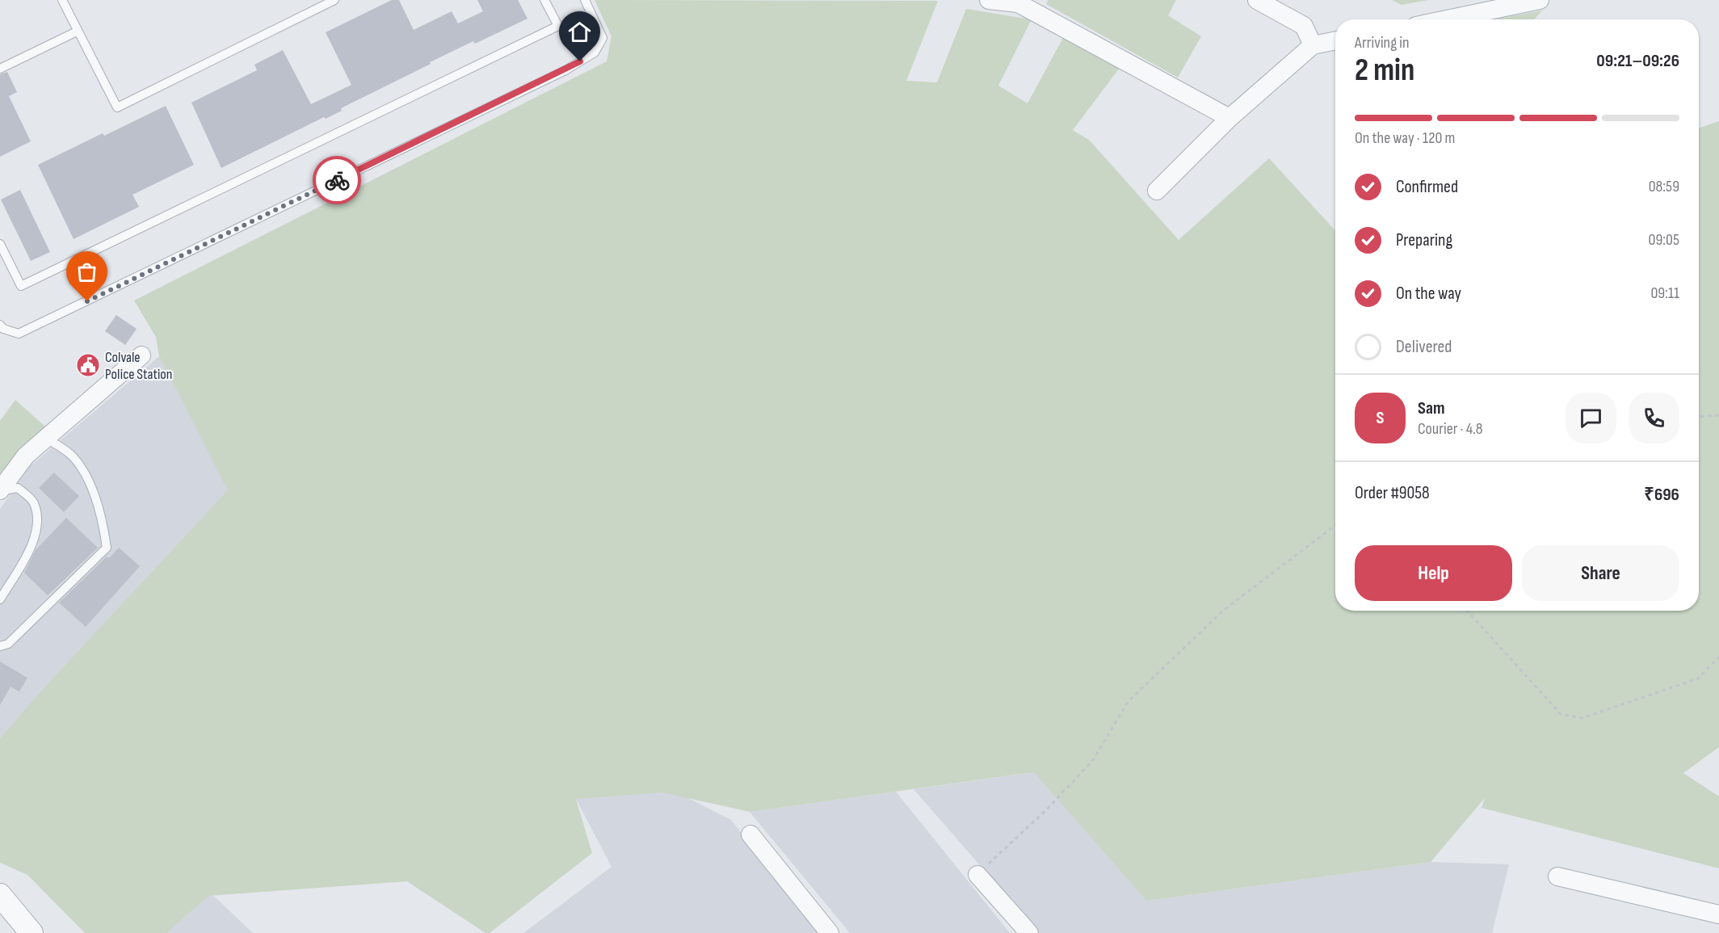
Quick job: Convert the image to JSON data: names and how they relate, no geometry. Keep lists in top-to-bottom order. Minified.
{"places":{"public building":["Colvale Police Station"]},"page":{"heading":["2 min","Arriving in","09:21–09:26"],"panel":["Sam","Courier · 4.8","Order #9058","₹696"],"bar":"On the way · 120 m","list":[["Confirmed","08:59"],["Preparing","09:05"],["On the way","09:11"],"Delivered"],"round":"S","buttons":["Help","Share"]}}
